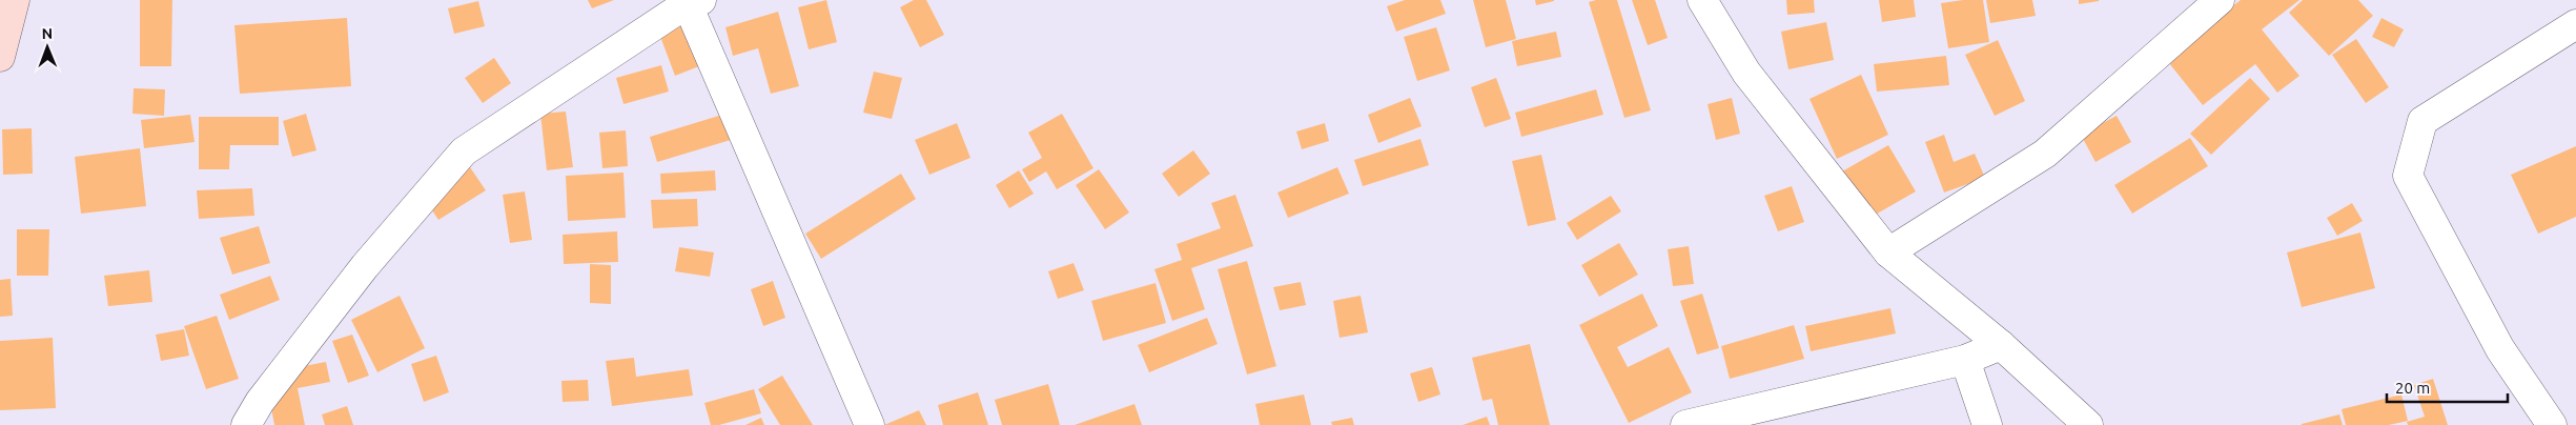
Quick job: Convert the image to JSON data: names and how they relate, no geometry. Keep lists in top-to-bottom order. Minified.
{"scale_bar":"20 m","north":"top"}
